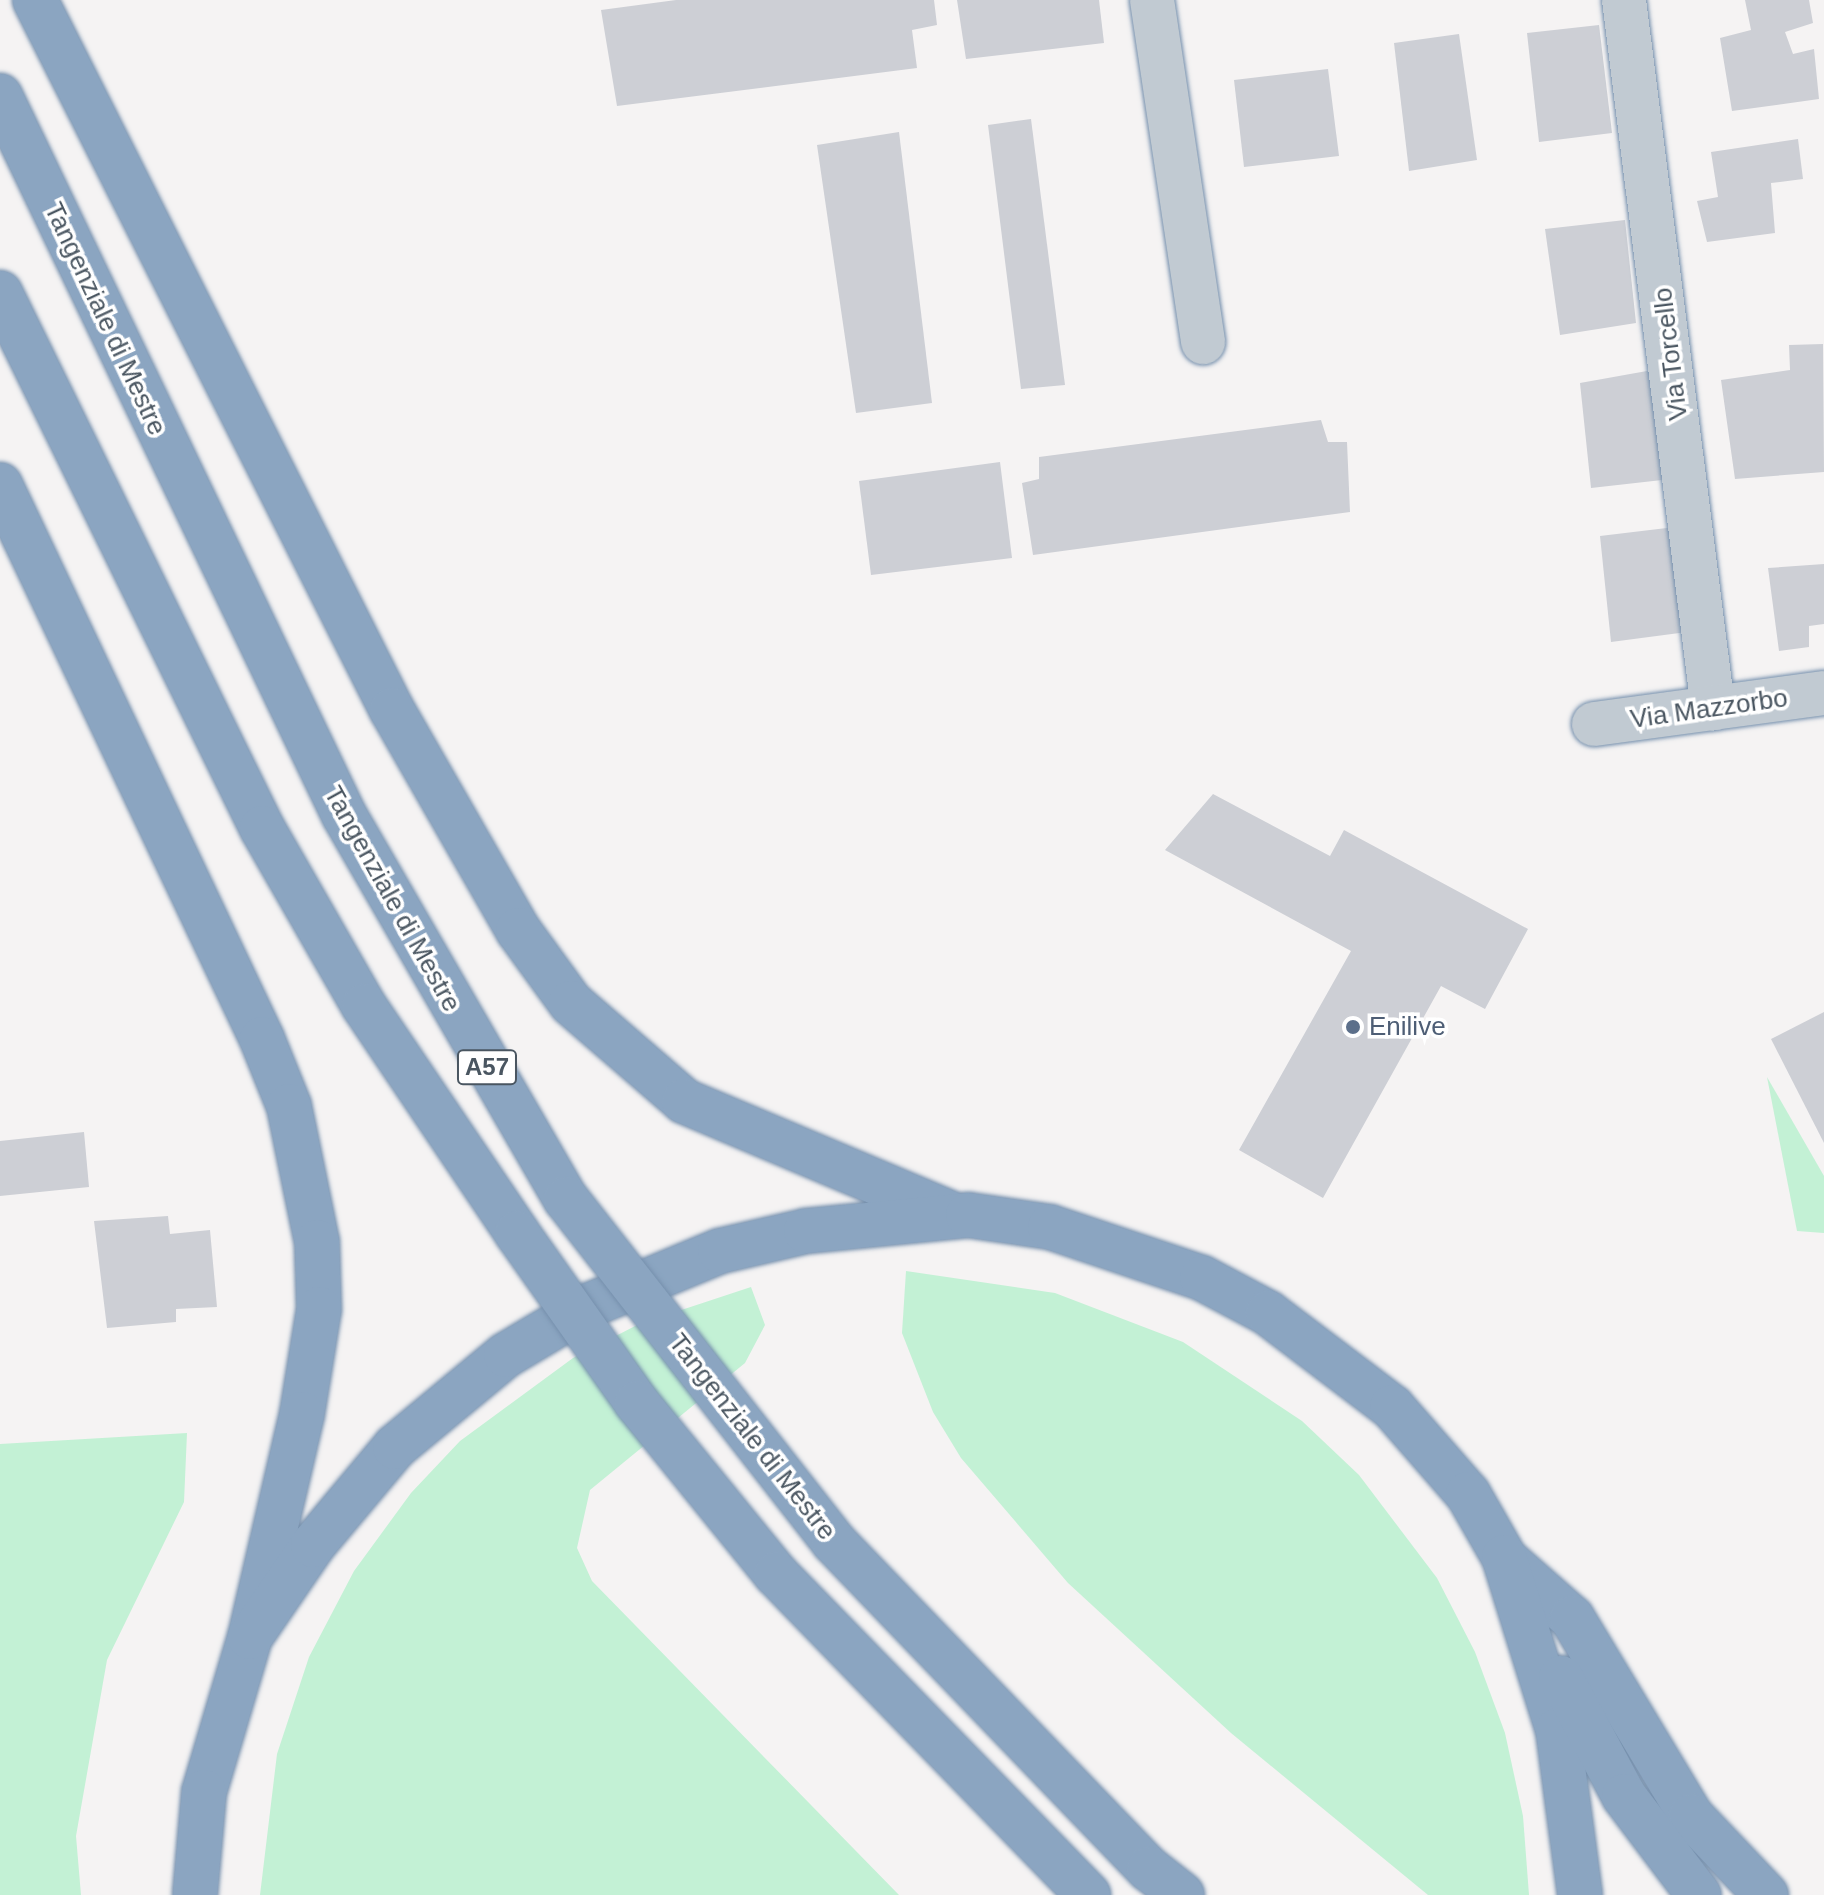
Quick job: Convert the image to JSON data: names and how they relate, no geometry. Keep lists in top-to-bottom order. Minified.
{"streets":{"highway":["Tangenziale di Mestre","A57"],"street":["Via Torcello","Via Mazzorbo"]},"crossings":[["Via Torcello","Via Mazzorbo"]],"places":["Enilive"]}
